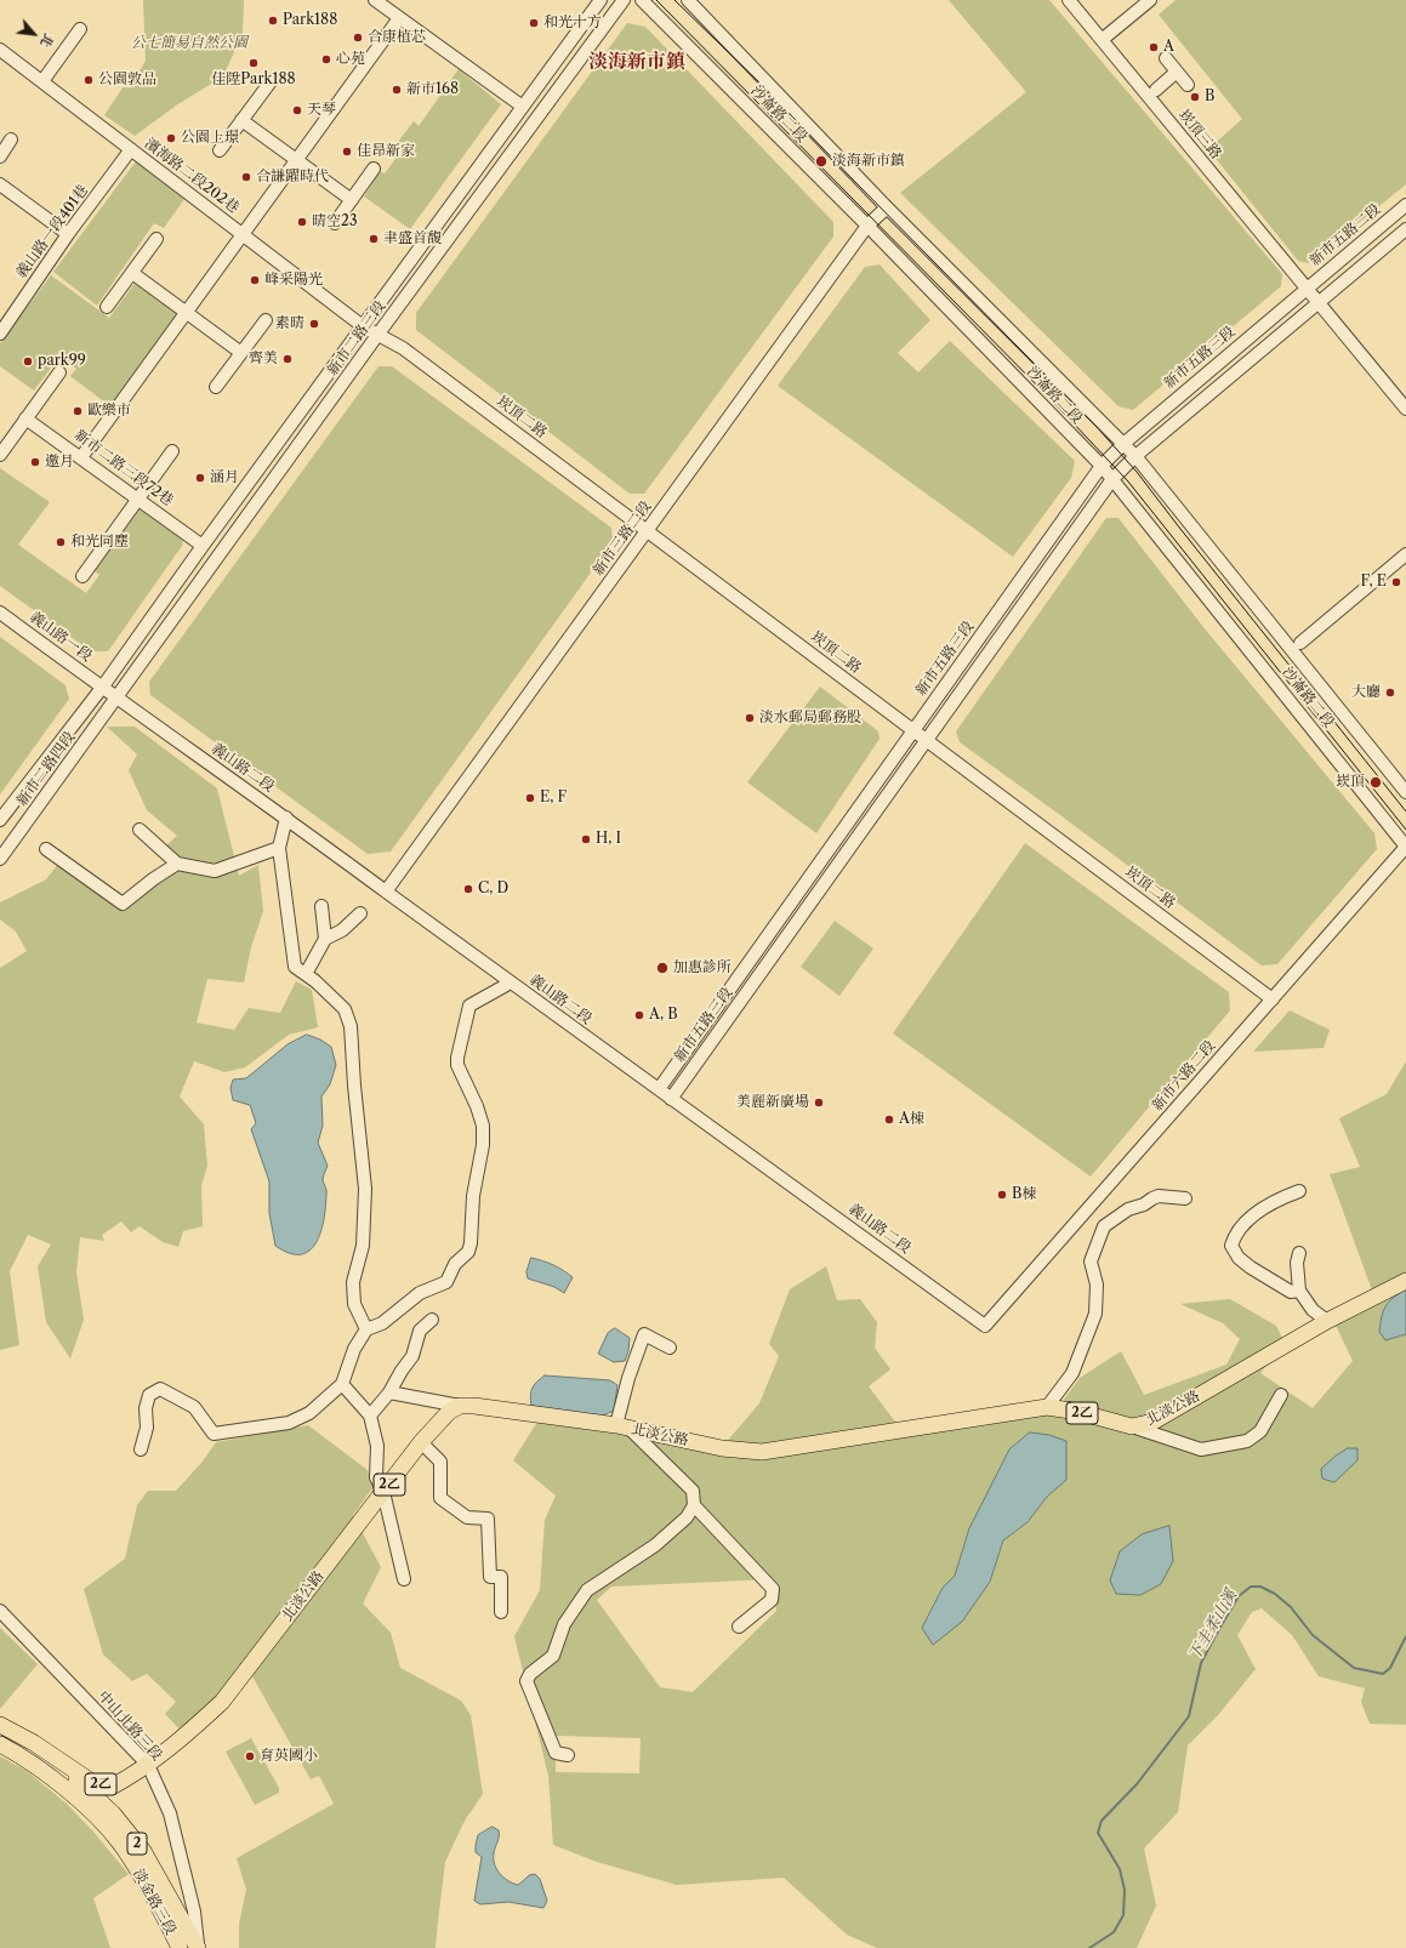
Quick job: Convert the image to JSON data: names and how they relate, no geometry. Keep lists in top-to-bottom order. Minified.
{"streets":{"main road":["北淡公路","2乙","2","淡金路三段"],"street":["沙崙路二段","崁頂三路","濱海路二段202巷","義山路一段401巷","新市五路二段","新市二路三段","新市五路三段","崁頂二路","新市二路三段72巷","新市三路二段","義山路一段","義山路二段","新市二路四段","新市六路二段","中山北路三段"]},"crossings":[["沙崙路二段","新市五路三段"],["沙崙路二段","新市三路二段"],["沙崙路二段","新市六路二段"],["崁頂三路","新市五路二段"],["崁頂三路","新市五路三段"],["濱海路二段202巷","義山路一段401巷"],["濱海路二段202巷","新市二路三段"],["濱海路二段202巷","崁頂二路"],["新市五路二段","新市五路三段"],["新市二路三段","崁頂二路"],["新市二路三段","新市二路三段72巷"],["新市二路三段","義山路一段"],["新市二路三段","義山路二段"],["新市二路三段","新市二路四段"],["新市五路三段","崁頂二路"],["新市五路三段","義山路二段"],["崁頂二路","新市三路二段"],["崁頂二路","新市六路二段"],["新市三路二段","義山路二段"],["義山路一段","義山路二段"],["義山路一段","新市二路四段"],["義山路二段","新市二路四段"],["義山路二段","新市六路二段"],["北淡公路","中山北路三段"],["北淡公路","2"],["北淡公路","淡金路三段"],["中山北路三段","淡金路三段"],["2","淡金路三段"]],"districts":["淡海新市鎮"],"water":["下圭柔山溪"],"parks":["公七簡易自然公園"],"places":["Park188","和光十方","合康植芯","A","心苑","佳陞Park188","公園敦品","新市168","B","天琴","公園上璟","佳昂新家","淡海新市鎮","合謙躍時代","晴空23","聿盛首馥","峰采陽光","素晴","齊美","park99","歐樂市","邀月","涵月","和光同塵","F, E","大廳","淡水郵局郵務股","崁頂","E, F","H, I","C, D","加惠診所","A, B","美麗新廣場","A棟","B棟","育英國小"],"north":"bottom right"}
